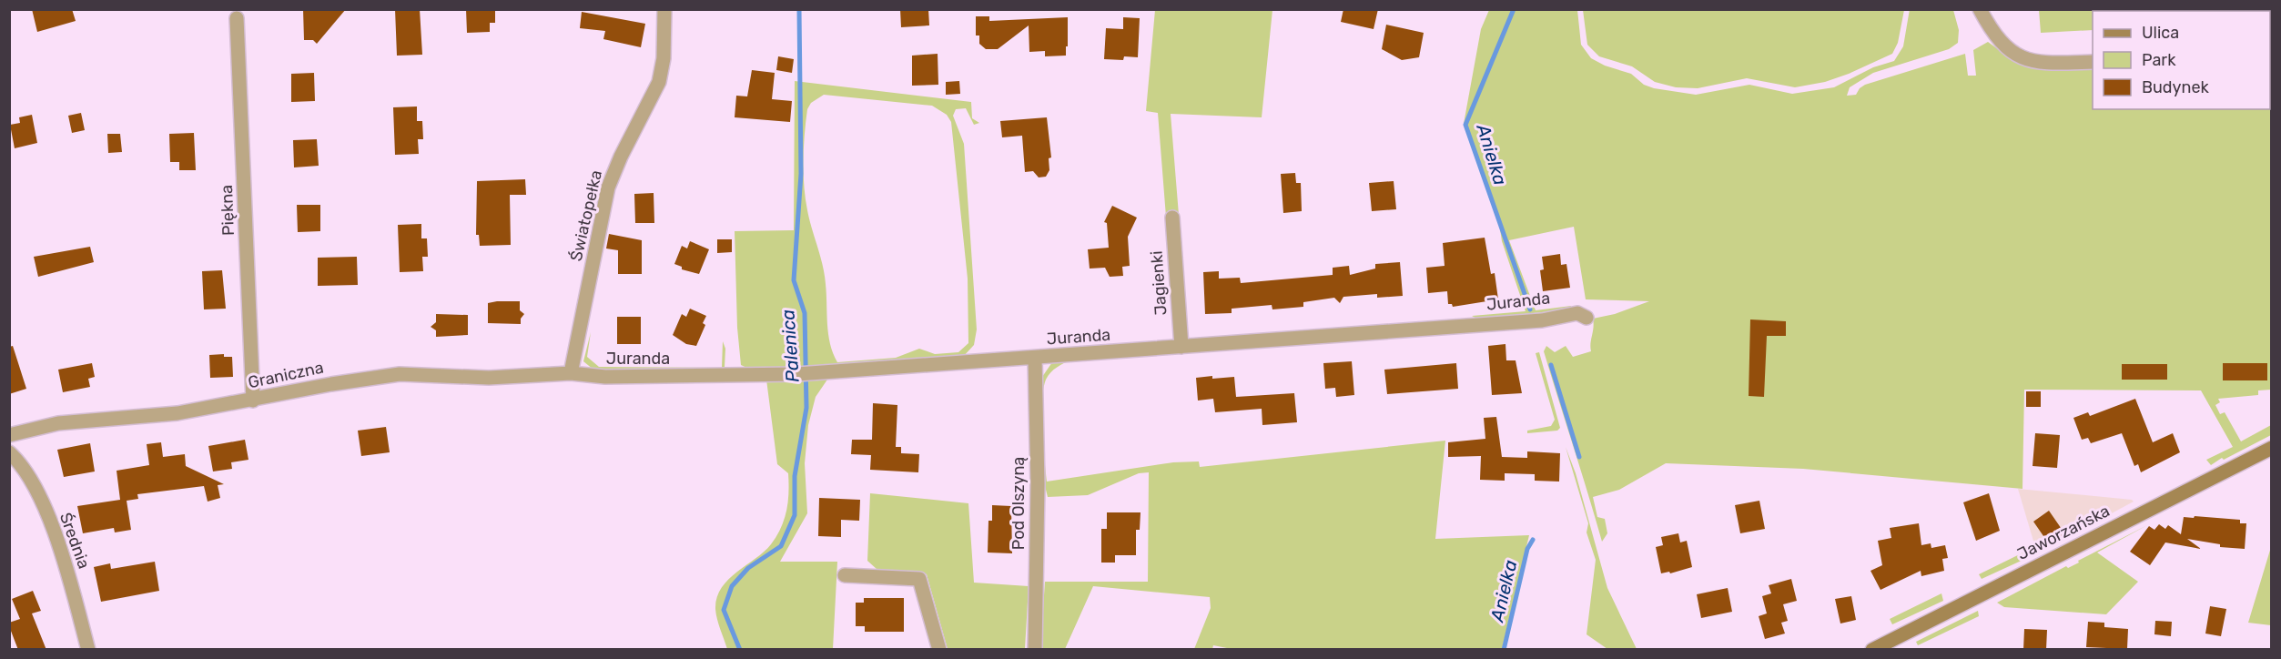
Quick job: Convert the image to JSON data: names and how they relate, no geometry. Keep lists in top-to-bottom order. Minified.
{"streets":{"street":["Piękna","Światopełka","Jagienki","Juranda","Graniczna","Pod Olszyną","Jaworzańska","Średnia"]},"crossings":[["Piękna","Graniczna"],["Światopełka","Juranda"],["Światopełka","Graniczna"],["Jagienki","Juranda"],["Juranda","Graniczna"],["Juranda","Pod Olszyną"]],"water":["Anielka","Palenica"],"legend":["Ulica","Park","Budynek"]}
